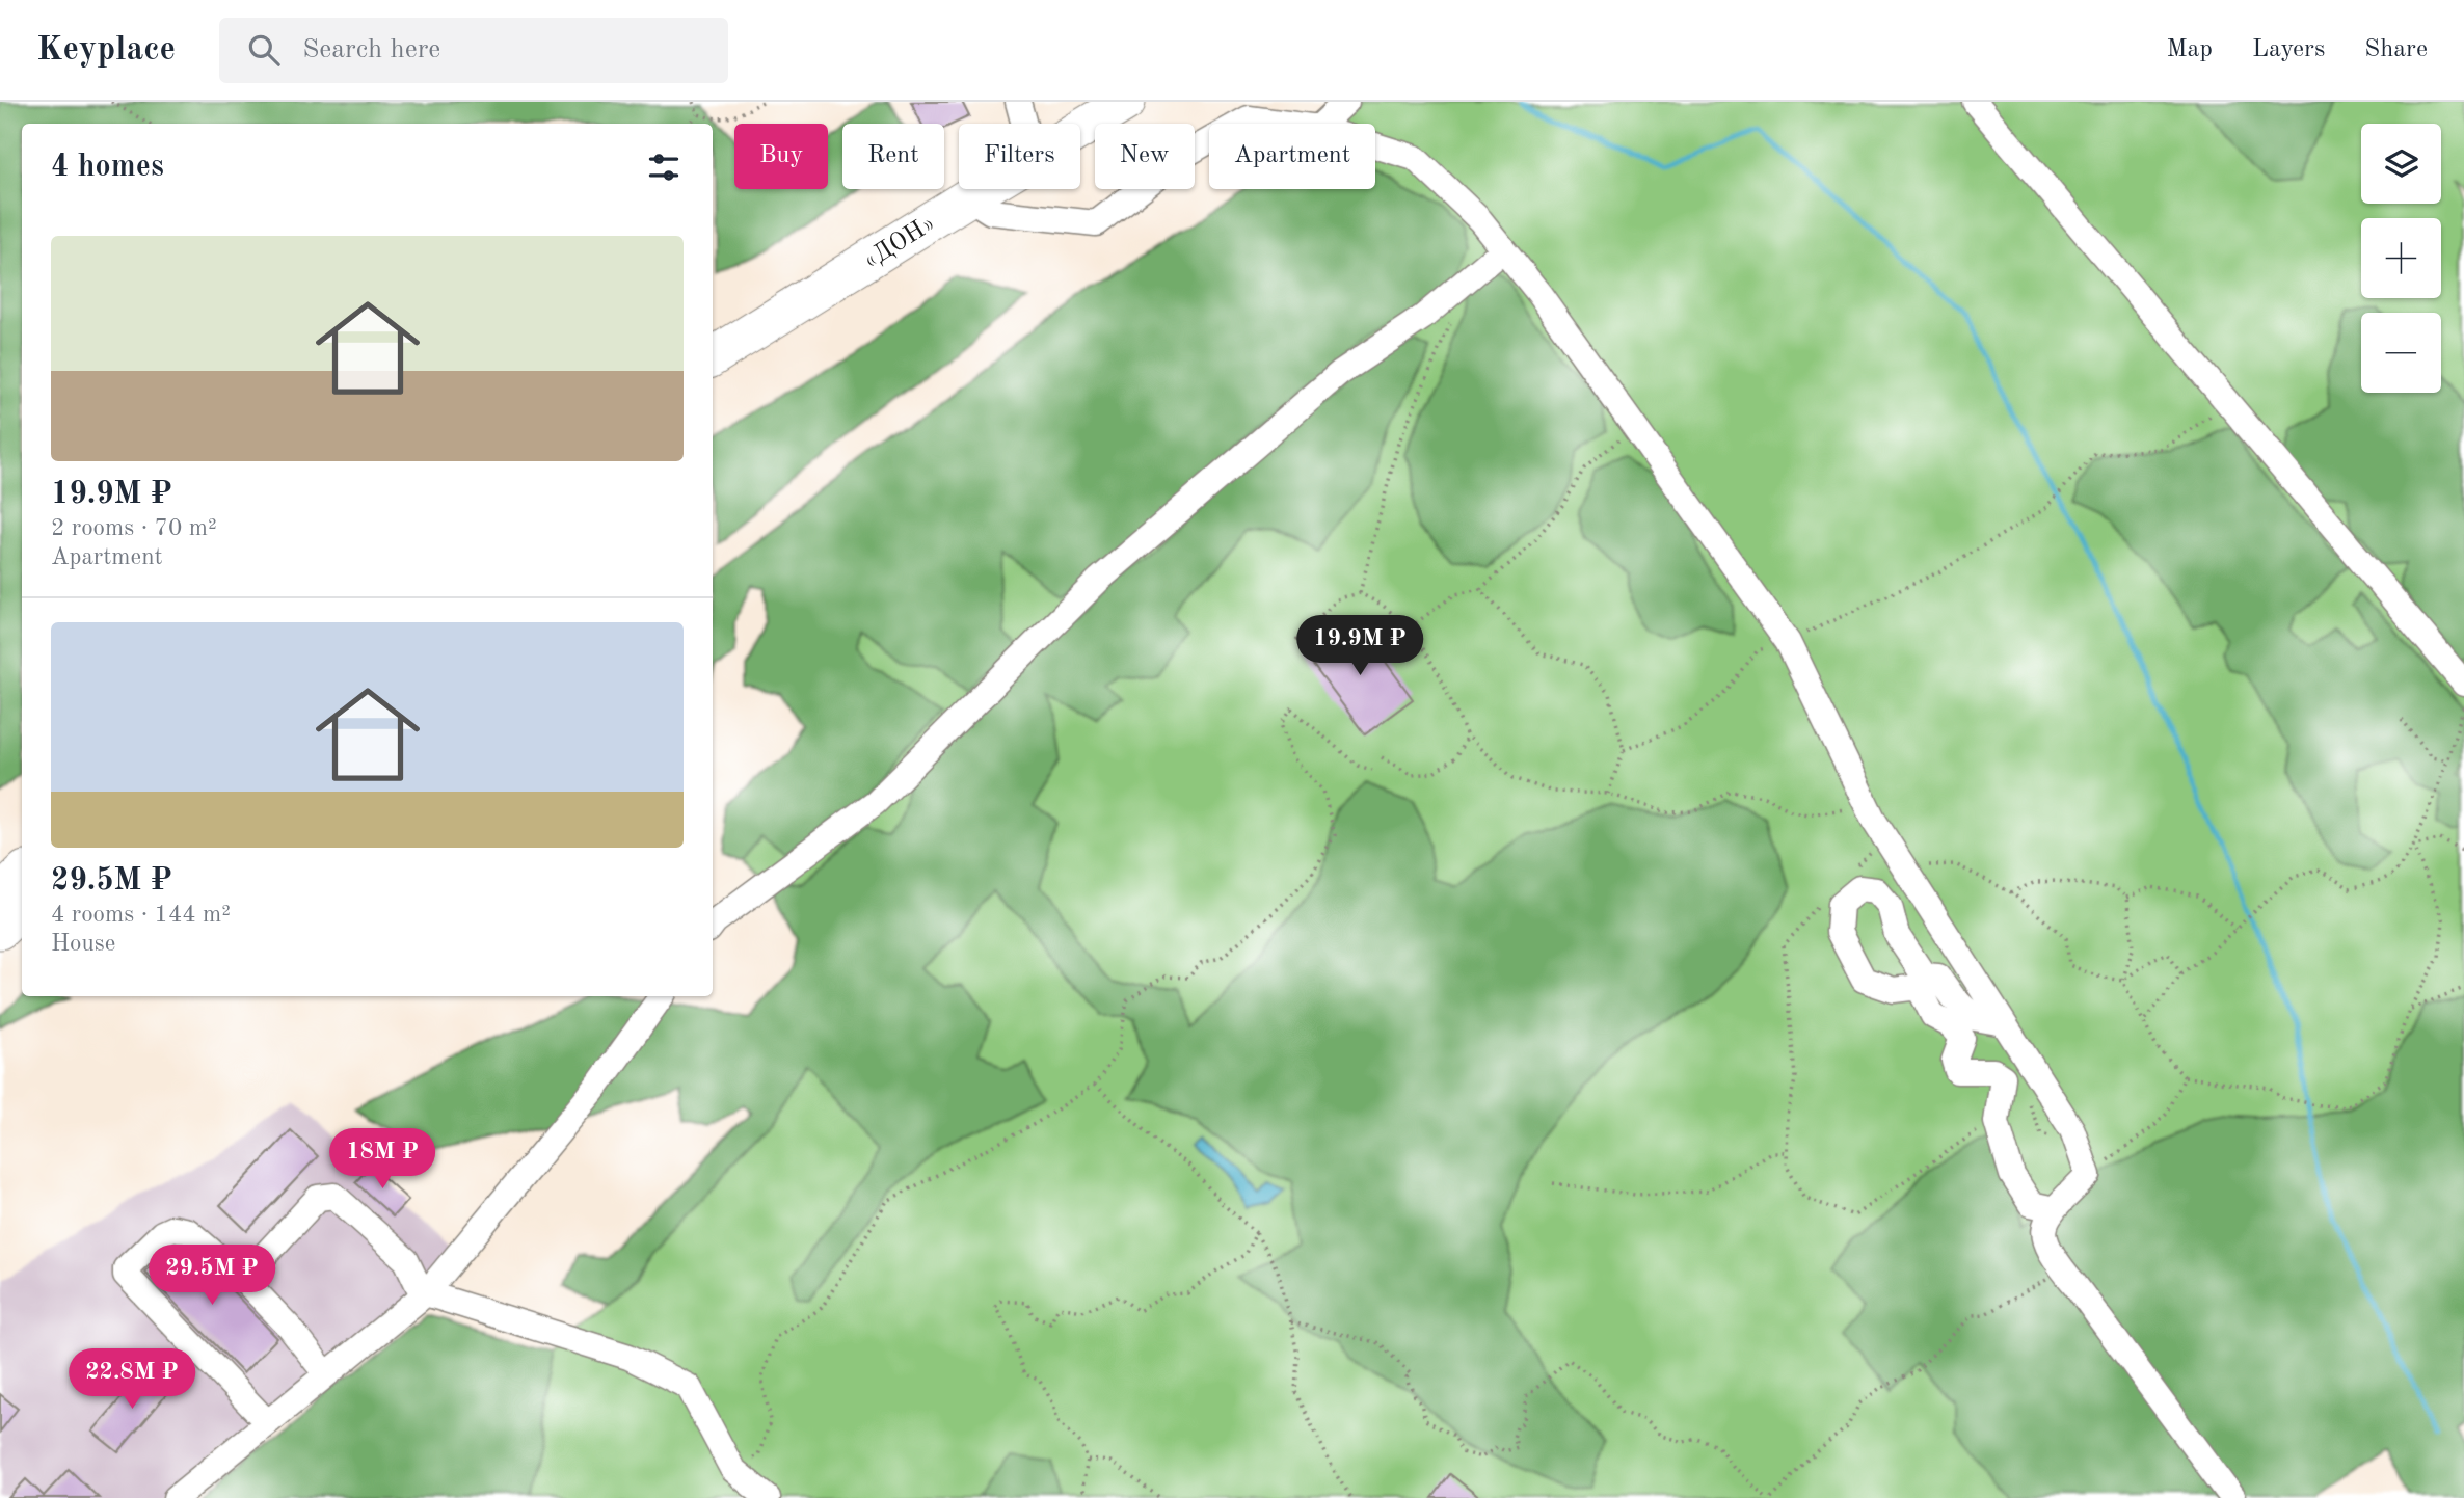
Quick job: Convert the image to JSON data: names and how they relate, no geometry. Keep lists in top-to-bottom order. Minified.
{"streets":{"highway":["«ДОН»"]},"page":{"header":"Keyplace","search":"Search here","nav":["Map","Layers","Share"],"map_buttons":["+","−"],"chip":["Buy","Rent","Filters","New","Apartment"],"heading":"4 homes","list":[{"name":"19.9M ₽","note":"2 rooms · 70 m² · Apartment"},{"name":"29.5M ₽","note":"4 rooms · 144 m² · House"}],"price":["19.9M ₽","18M ₽","29.5M ₽","22.8M ₽"]}}
